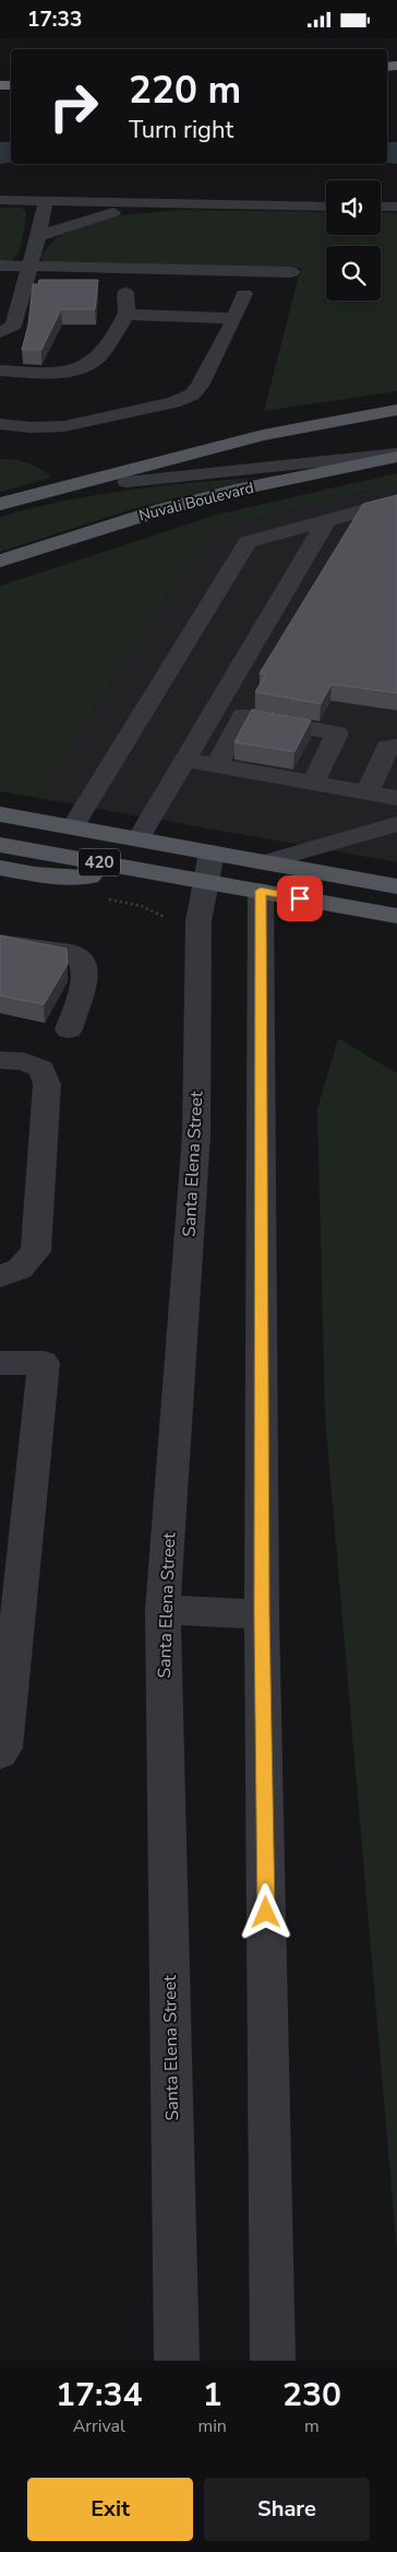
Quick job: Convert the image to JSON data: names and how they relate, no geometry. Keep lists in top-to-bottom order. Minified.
{"streets":{"main road":["Nuvali Boulevard","420"],"street":["Santa Elena Street"]},"crossings":[["420","Santa Elena Street"]],"page":{"status":"17:33","turn":["220 m","Turn right"],"eta":["17:34","Arrival","1","min","230","m"],"buttons":["Exit","Share"]}}
